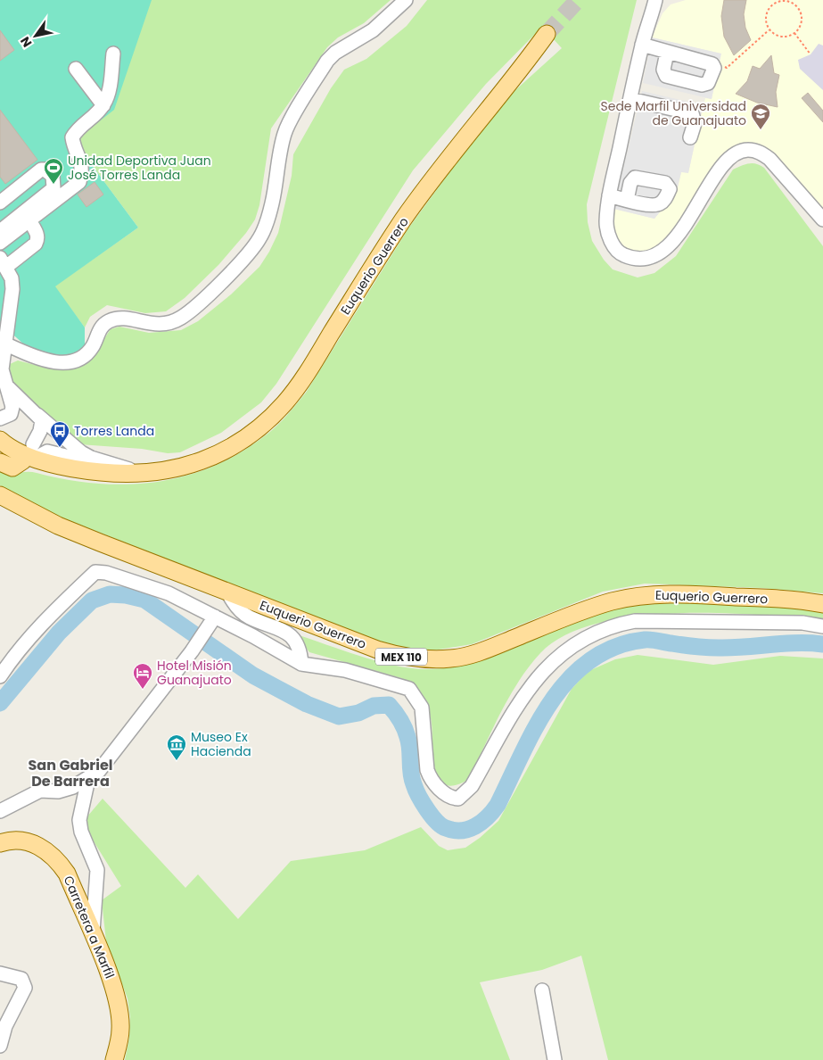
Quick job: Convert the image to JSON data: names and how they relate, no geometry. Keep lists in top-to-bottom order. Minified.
{"streets":{"main road":["Euquerio Guerrero","MEX 110","Carretera a Marfil"]},"districts":["San Gabriel De Barrera"],"places":{"school or university":["Sede Marfil Universidad de Guanajuato"],"sports":["Unidad Deportiva Juan José Torres Landa"],"bus stop":["Torres Landa"],"hotel":["Hotel Misión Guanajuato"],"museum":["Museo Ex Hacienda"]},"north":"bottom left"}
